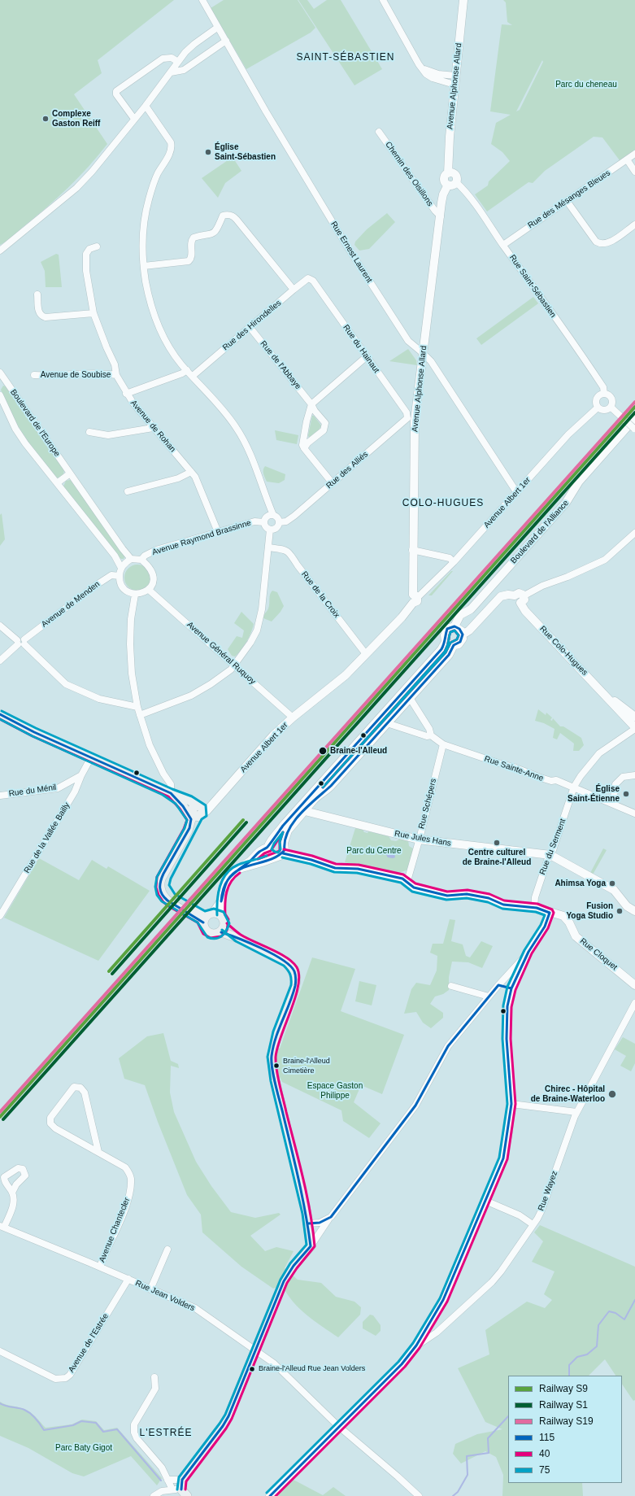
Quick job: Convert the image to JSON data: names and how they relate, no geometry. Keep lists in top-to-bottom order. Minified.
{"streets":{"street":["Avenue Alphonse Allard","Chemin des Oisillons","Rue des Mésanges Bleues","Rue Ernest Laurent","Rue Saint-Sébastien","Rue des Hirondelles","Rue du Hainaut","Rue de l'Abbaye","Avenue de Soubise","Boulevard de l'Europe","Avenue de Rohan","Rue des Alliés","Avenue Albert 1er","Boulevard de l'Alliance","Avenue Raymond Brassinne","Rue de la Croix","Avenue de Menden","Rue Colo-Hugues","Avenue Général Ruquoy","Rue Sainte-Anne","Rue du Ménil","Rue Schépers","Rue de la Vallée Bailly","Rue Jules Hans","Rue du Serment","Rue Cloquet","Rue Wayez","Avenue Chantecler","Rue Jean Volders","Avenue de l'Estrée"]},"crossings":[["Avenue Alphonse Allard","Chemin des Oisillons"],["Avenue Alphonse Allard","Rue Ernest Laurent"],["Avenue Alphonse Allard","Rue Saint-Sébastien"],["Avenue Alphonse Allard","Rue du Hainaut"],["Avenue Alphonse Allard","Rue des Alliés"],["Avenue Alphonse Allard","Avenue Albert 1er"],["Rue des Mésanges Bleues","Rue Saint-Sébastien"],["Rue Ernest Laurent","Avenue Albert 1er"],["Rue Saint-Sébastien","Avenue Albert 1er"],["Rue des Hirondelles","Rue du Hainaut"],["Rue des Hirondelles","Rue de l'Abbaye"],["Rue du Hainaut","Rue des Alliés"],["Avenue de Soubise","Avenue de Rohan"],["Boulevard de l'Europe","Avenue Raymond Brassinne"],["Boulevard de l'Europe","Avenue de Menden"],["Boulevard de l'Europe","Avenue Général Ruquoy"],["Avenue de Rohan","Avenue Raymond Brassinne"],["Rue des Alliés","Avenue Raymond Brassinne"],["Avenue Albert 1er","Rue de la Croix"],["Avenue Albert 1er","Avenue Général Ruquoy"],["Boulevard de l'Alliance","Rue Colo-Hugues"],["Avenue Raymond Brassinne","Avenue de Menden"],["Avenue Raymond Brassinne","Avenue Général Ruquoy"],["Avenue de Menden","Avenue Général Ruquoy"],["Rue Colo-Hugues","Rue du Serment"],["Rue Sainte-Anne","Rue Schépers"],["Rue Sainte-Anne","Rue du Serment"],["Rue du Ménil","Rue de la Vallée Bailly"],["Rue Schépers","Rue Jules Hans"],["Rue Schépers","Rue Cloquet"],["Rue Jules Hans","Rue du Serment"],["Rue du Serment","Rue Cloquet"],["Avenue Chantecler","Rue Jean Volders"],["Rue Jean Volders","Avenue de l'Estrée"]],"districts":["SAINT-SÉBASTIEN","COLO-HUGUES","L'ESTRÉE"],"parks":["Parc du cheneau","Parc du Centre","Espace Gaston Philippe","Parc Baty Gigot"],"places":["Complexe Gaston Reiff","Église Saint-Sébastien","Braine-l'Alleud","Église Saint-Étienne","Centre culturel de Braine-l'Alleud","Ahimsa Yoga","Fusion Yoga Studio","Braine-l'Alleud Cimetière","Chirec - Hôpital de Braine-Waterloo","Braine-l'Alleud Rue Jean Volders"],"lines":["rail line S19","rail line S9","rail line S1","transit line 115","transit line 40","transit line 75"],"legend":["Railway S9","Railway S1","Railway S19","115","40","75"]}
